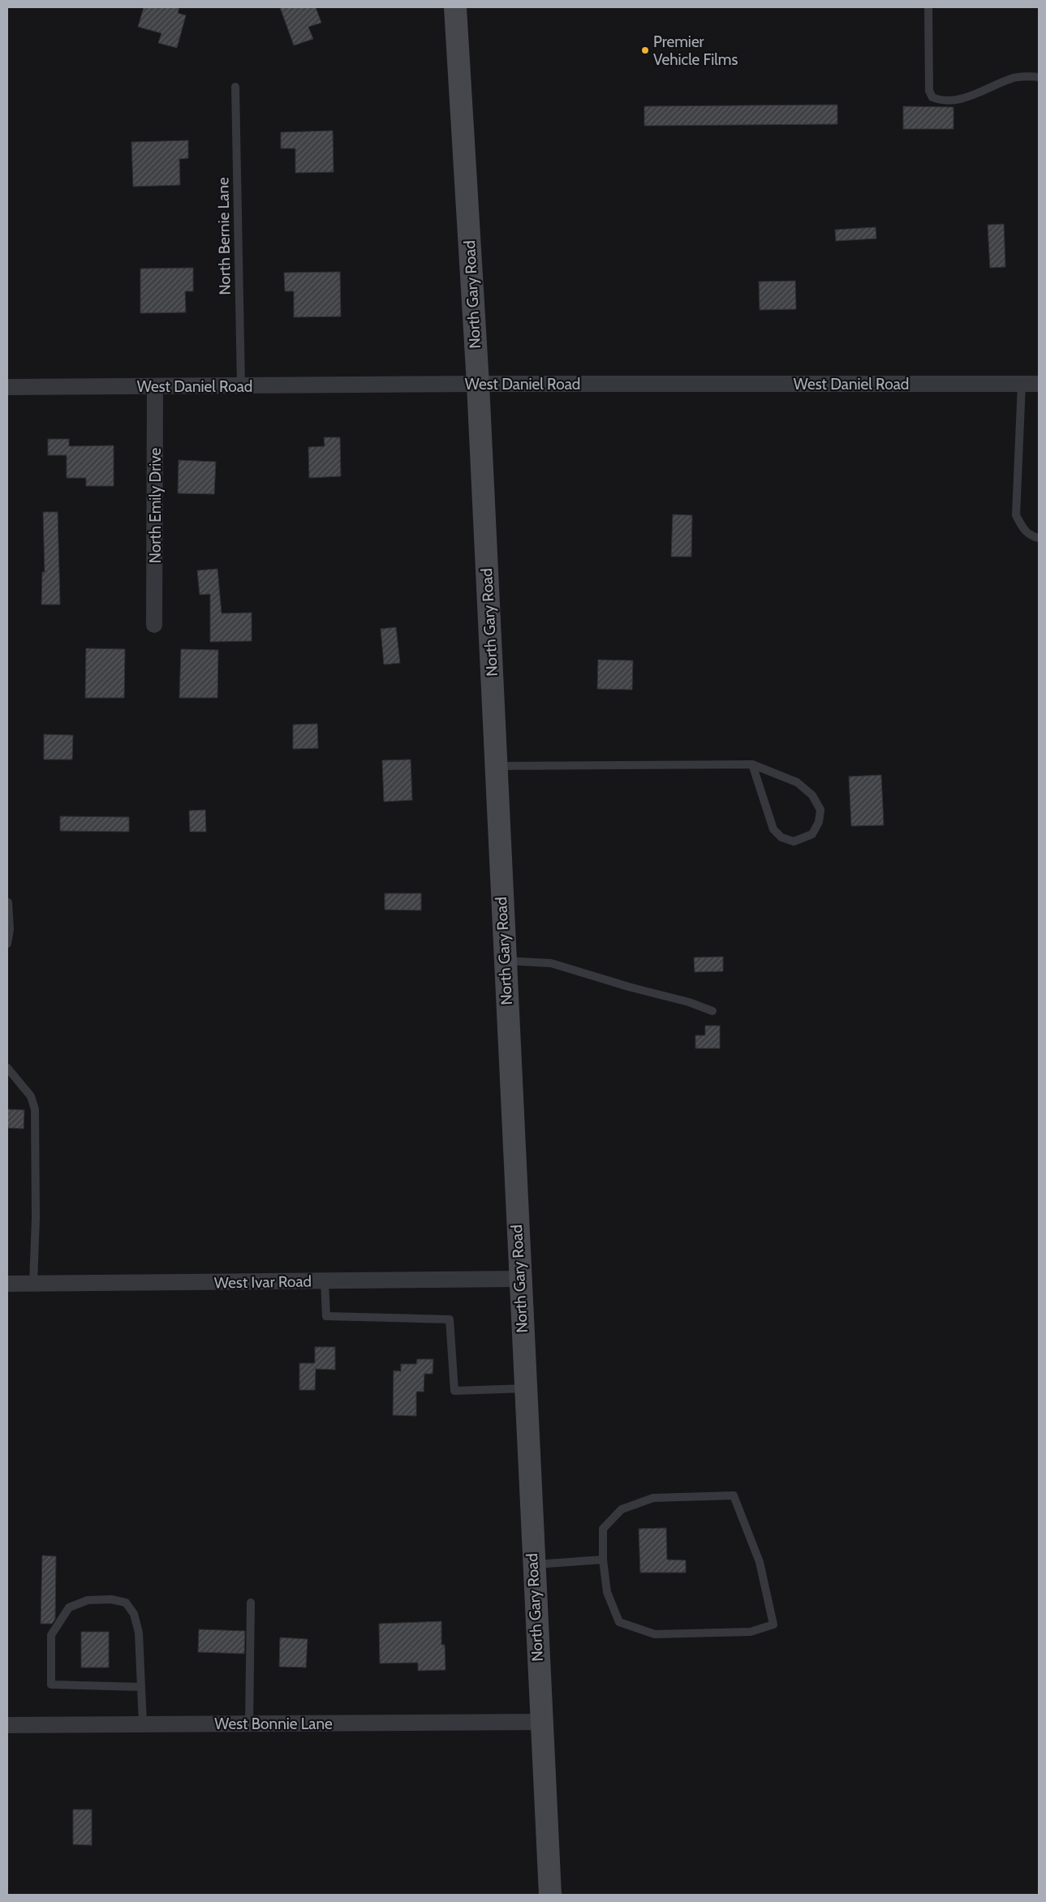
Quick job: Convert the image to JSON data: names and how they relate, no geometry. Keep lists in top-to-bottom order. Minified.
{"streets":{"street":["North Gary Road","West Daniel Road","North Emily Drive","West Ivar Road","West Bonnie Lane"],"lane":["North Bernie Lane"]},"crossings":[["North Bernie Lane","West Daniel Road"],["North Gary Road","West Daniel Road"],["North Gary Road","West Ivar Road"],["North Gary Road","West Bonnie Lane"],["West Daniel Road","North Emily Drive"]],"places":["Premier Vehicle Films"]}
